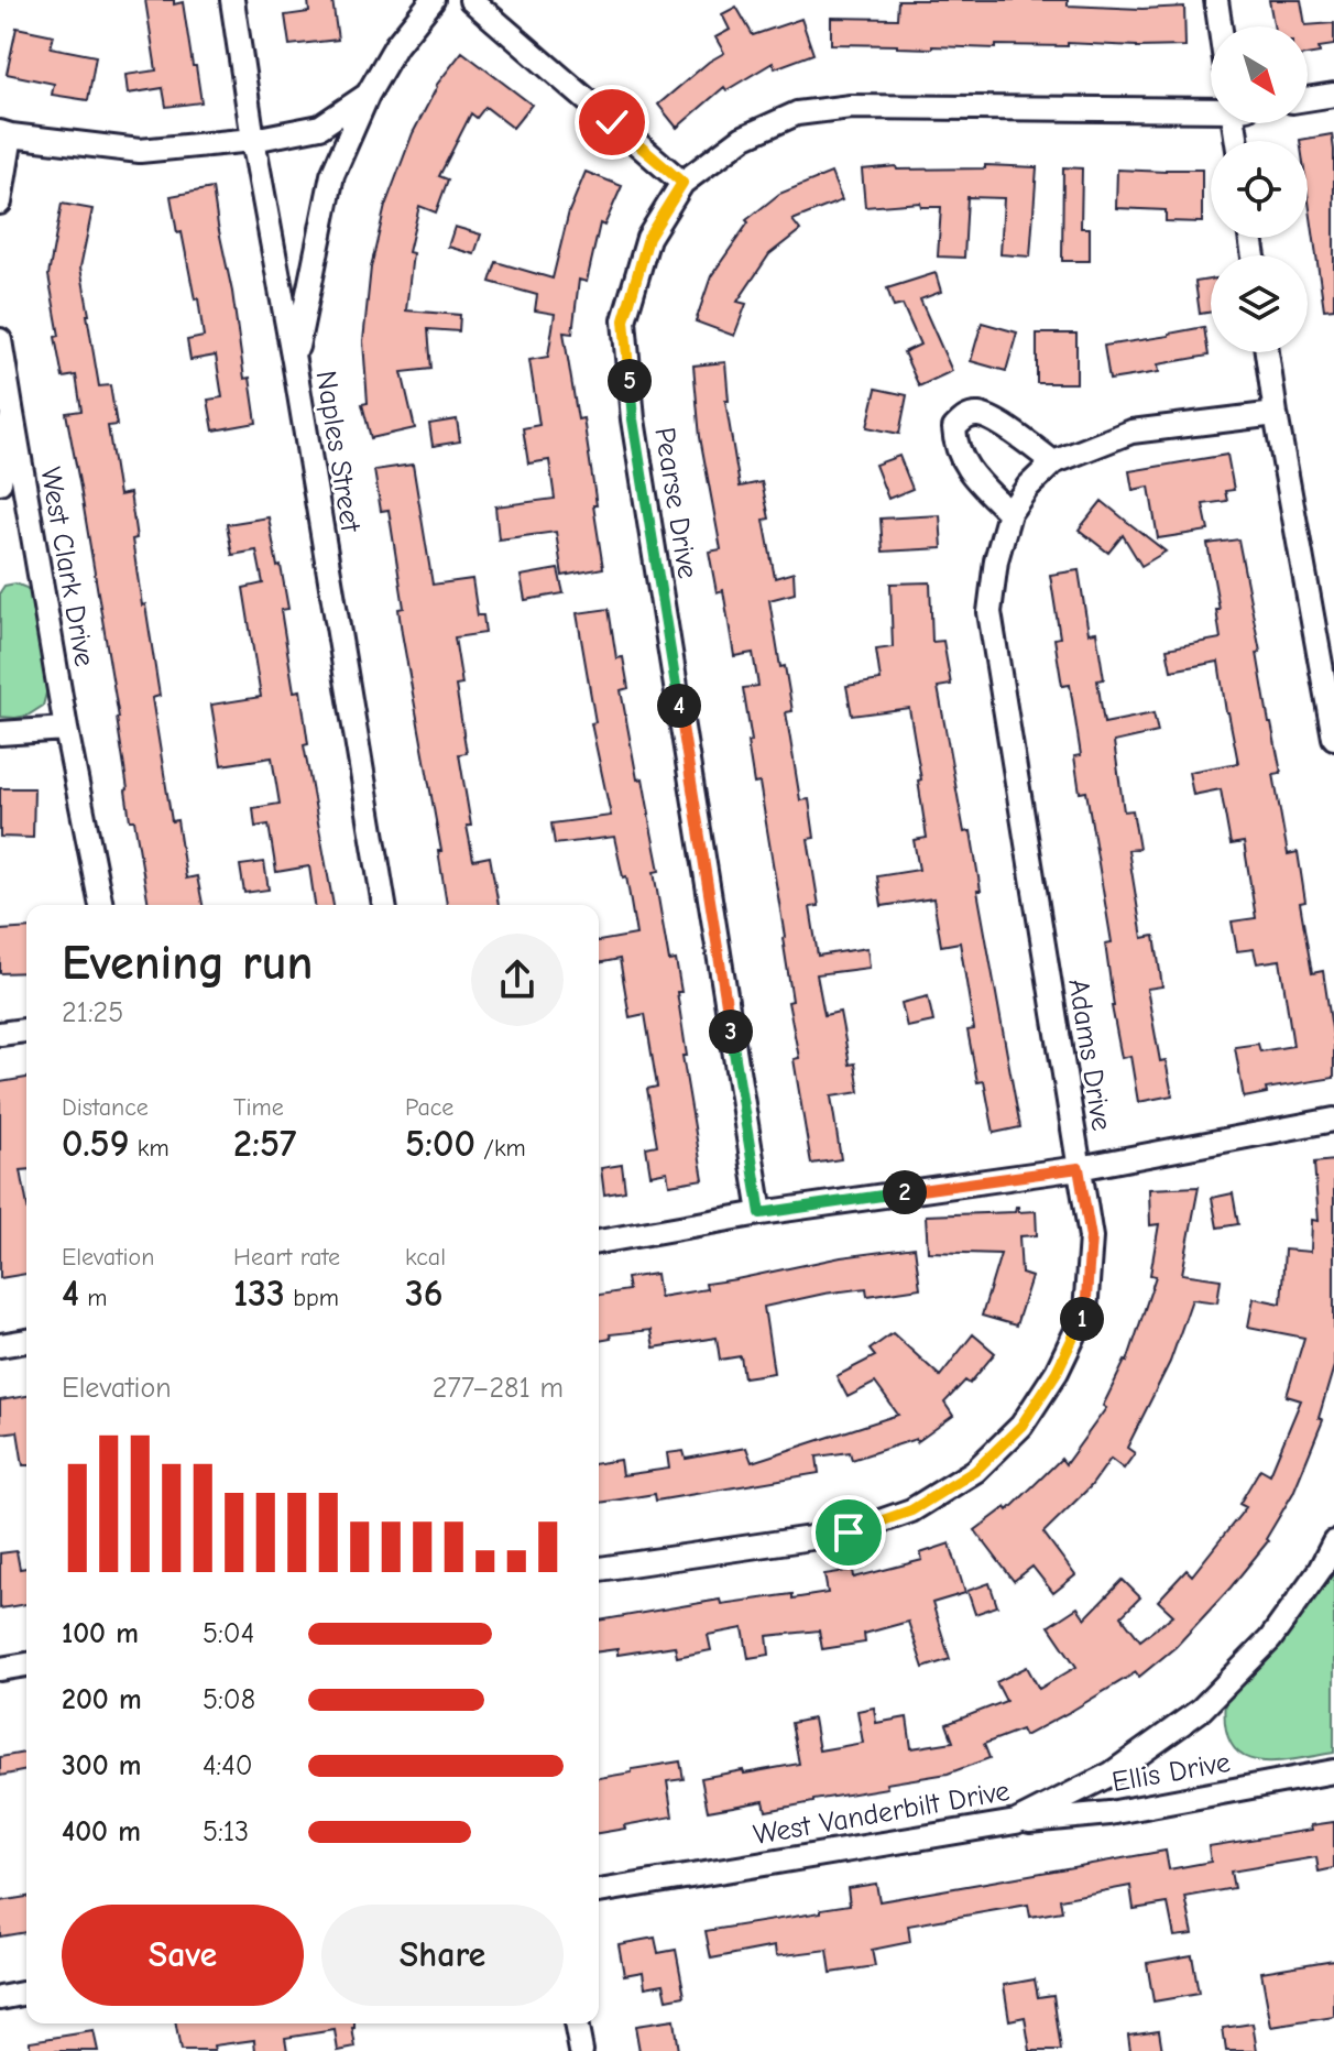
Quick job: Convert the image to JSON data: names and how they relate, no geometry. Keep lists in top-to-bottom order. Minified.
{"streets":{"street":["Naples Street","Pearse Drive","West Clark Drive","Adams Drive","Ellis Drive","West Vanderbilt Drive"]},"crossings":[["Ellis Drive","West Vanderbilt Drive"]],"north":"bottom right","page":{"pins":["5","4","3","2","1"],"heading":["Evening run","21:25"],"stats":[["Distance","0.59 km"],["Time","2:57"],["Pace","5:00 /km"],["Elevation","4 m"],["Heart rate","133 bpm"],["kcal","36"]],"chart":["Elevation","277–281 m"],"list":[{"name":"100 m","note":"5:04"},{"name":"200 m","note":"5:08"},{"name":"300 m","note":"4:40"},{"name":"400 m","note":"5:13"}],"buttons":["Save","Share"]}}
